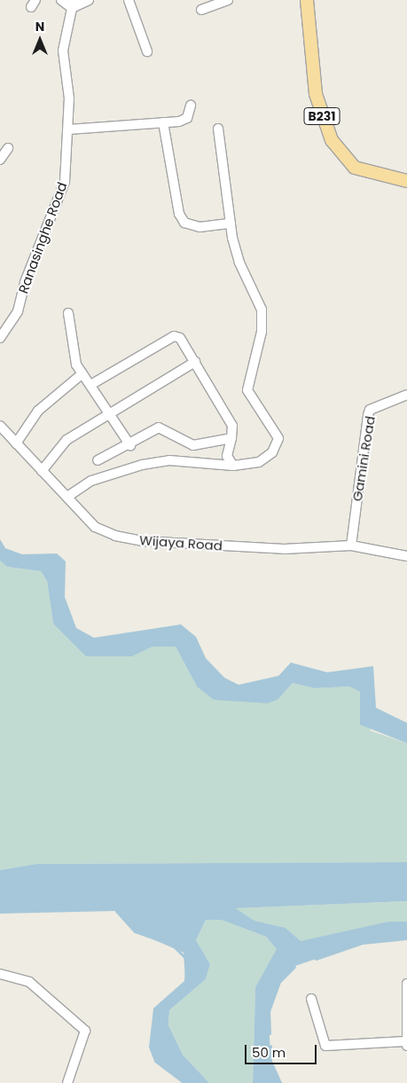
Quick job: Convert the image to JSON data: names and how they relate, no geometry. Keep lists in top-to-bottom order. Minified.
{"streets":{"main road":["B231"],"street":["Ranasinghe Road","Gamini Road","Wijaya Road"]},"crossings":[["Gamini Road","Wijaya Road"]],"scale_bar":"50 m","north":"top"}
